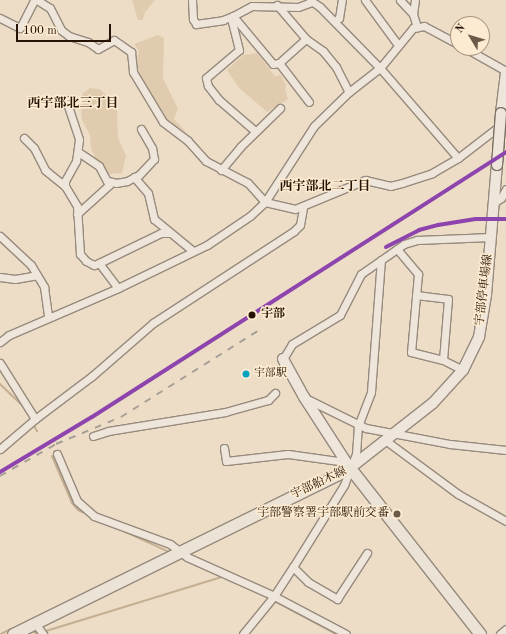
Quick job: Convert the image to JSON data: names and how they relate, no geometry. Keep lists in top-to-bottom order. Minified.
{"streets":{"main road":["宇部停車場線","宇部船木線"]},"crossings":[["宇部停車場線","宇部船木線"]],"districts":["西宇部北三丁目","西宇部北二丁目"],"places":["宇部","宇部駅","宇部警察署宇部駅前交番"],"scale_bar":"100 m","north":"top left"}
